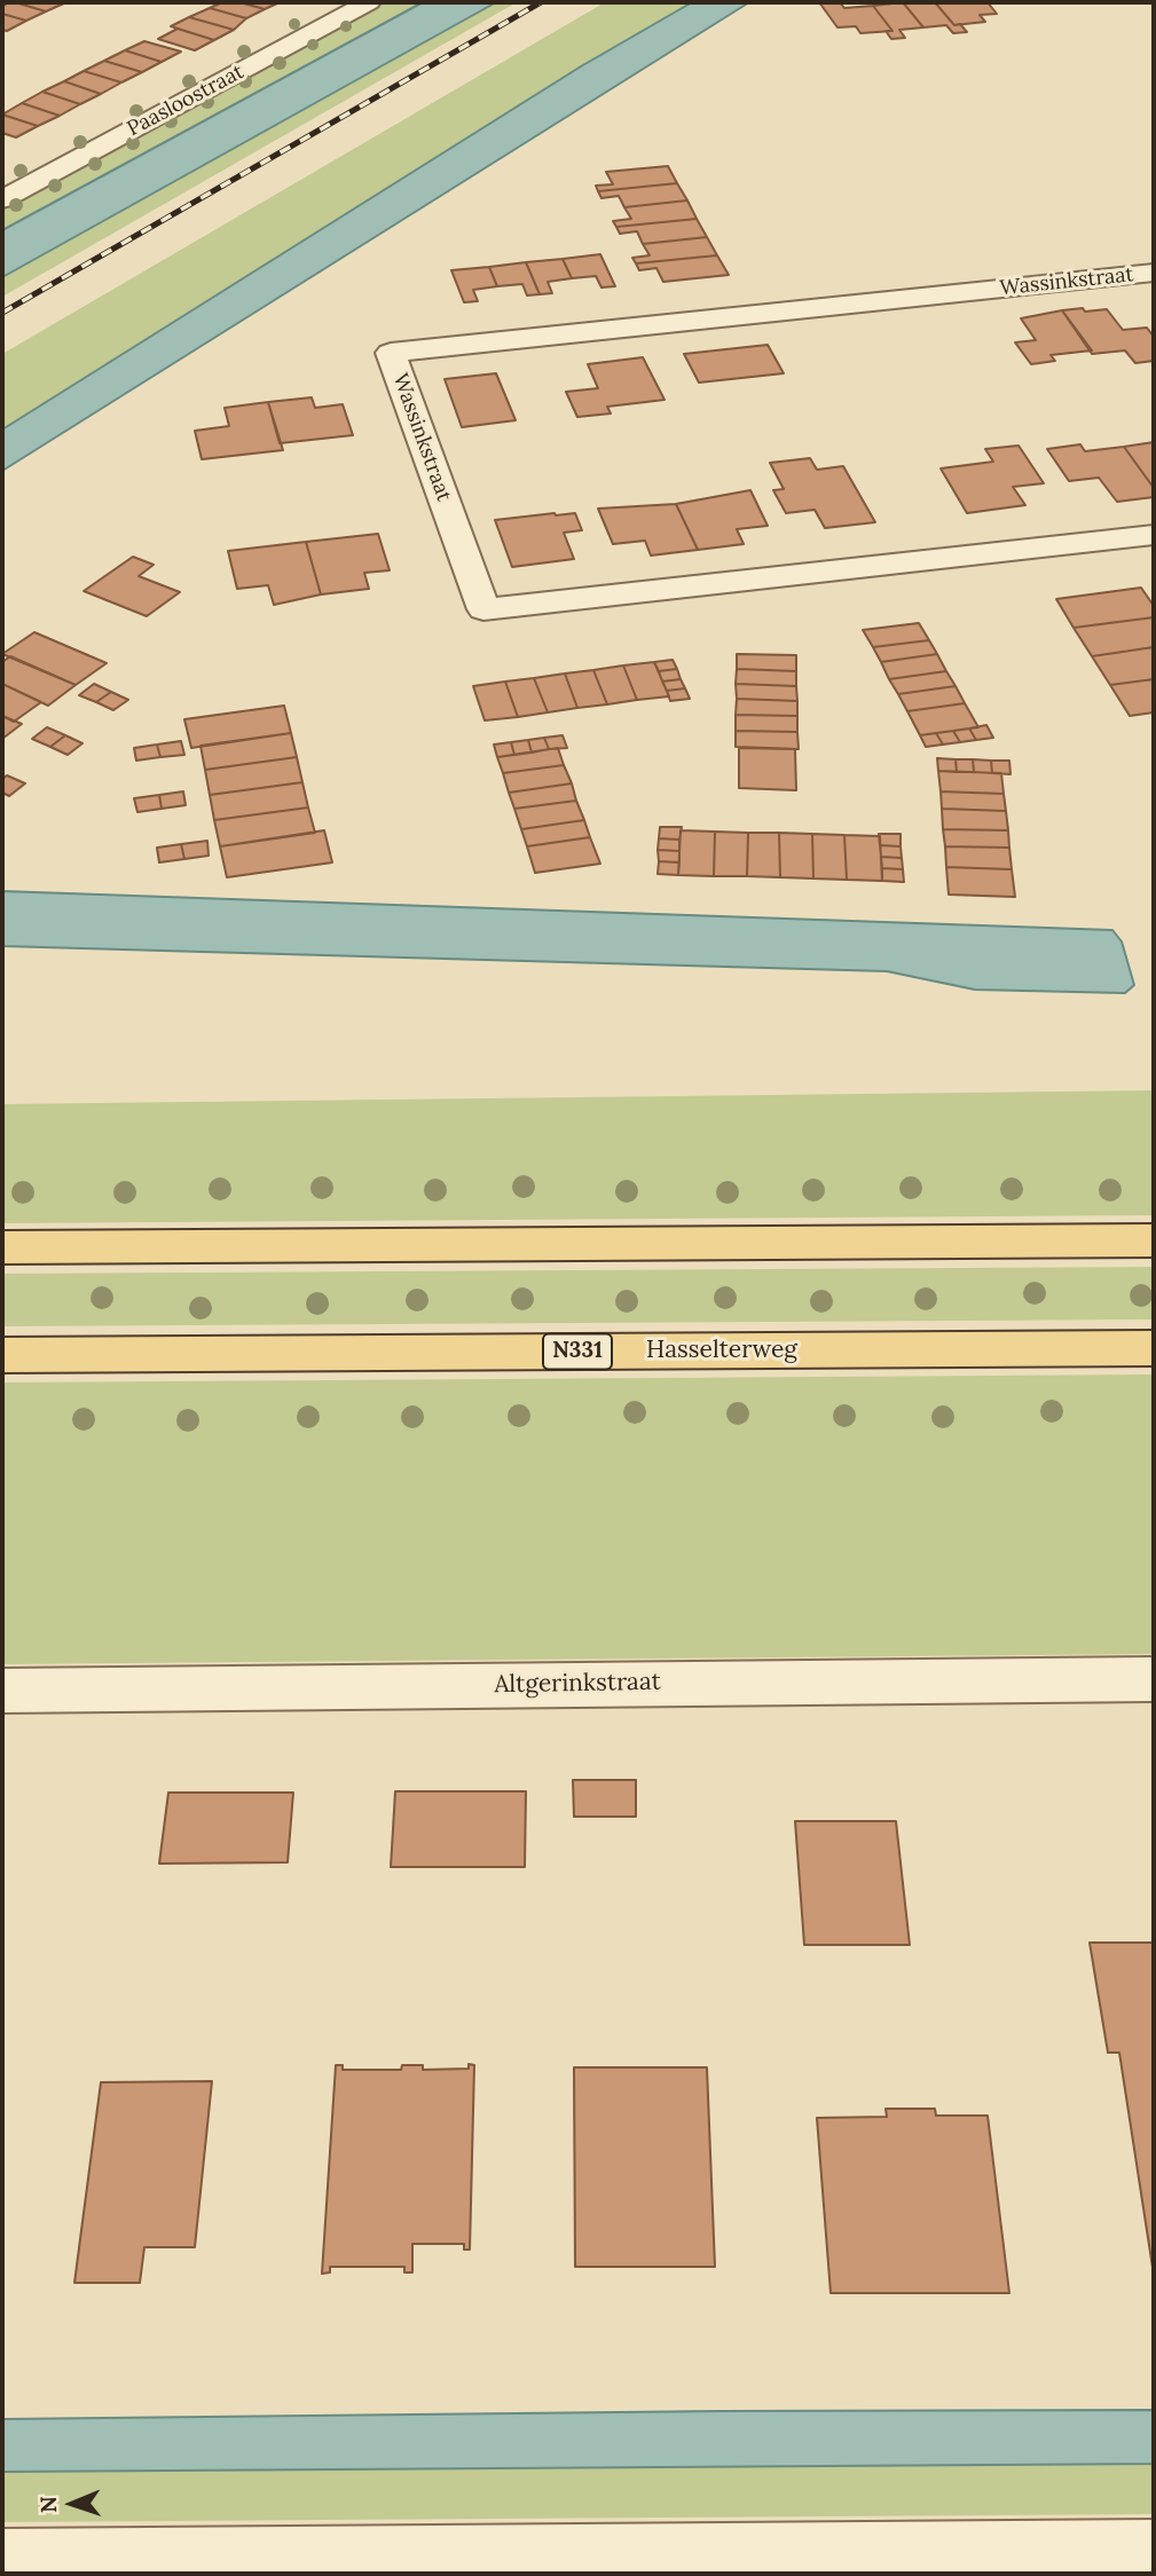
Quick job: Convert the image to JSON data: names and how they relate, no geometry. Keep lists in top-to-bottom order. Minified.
{"streets":{"main road":["Hasselterweg","N331"],"street":["Paasloostraat","Wassinkstraat","Altgerinkstraat"]},"north":"left"}
